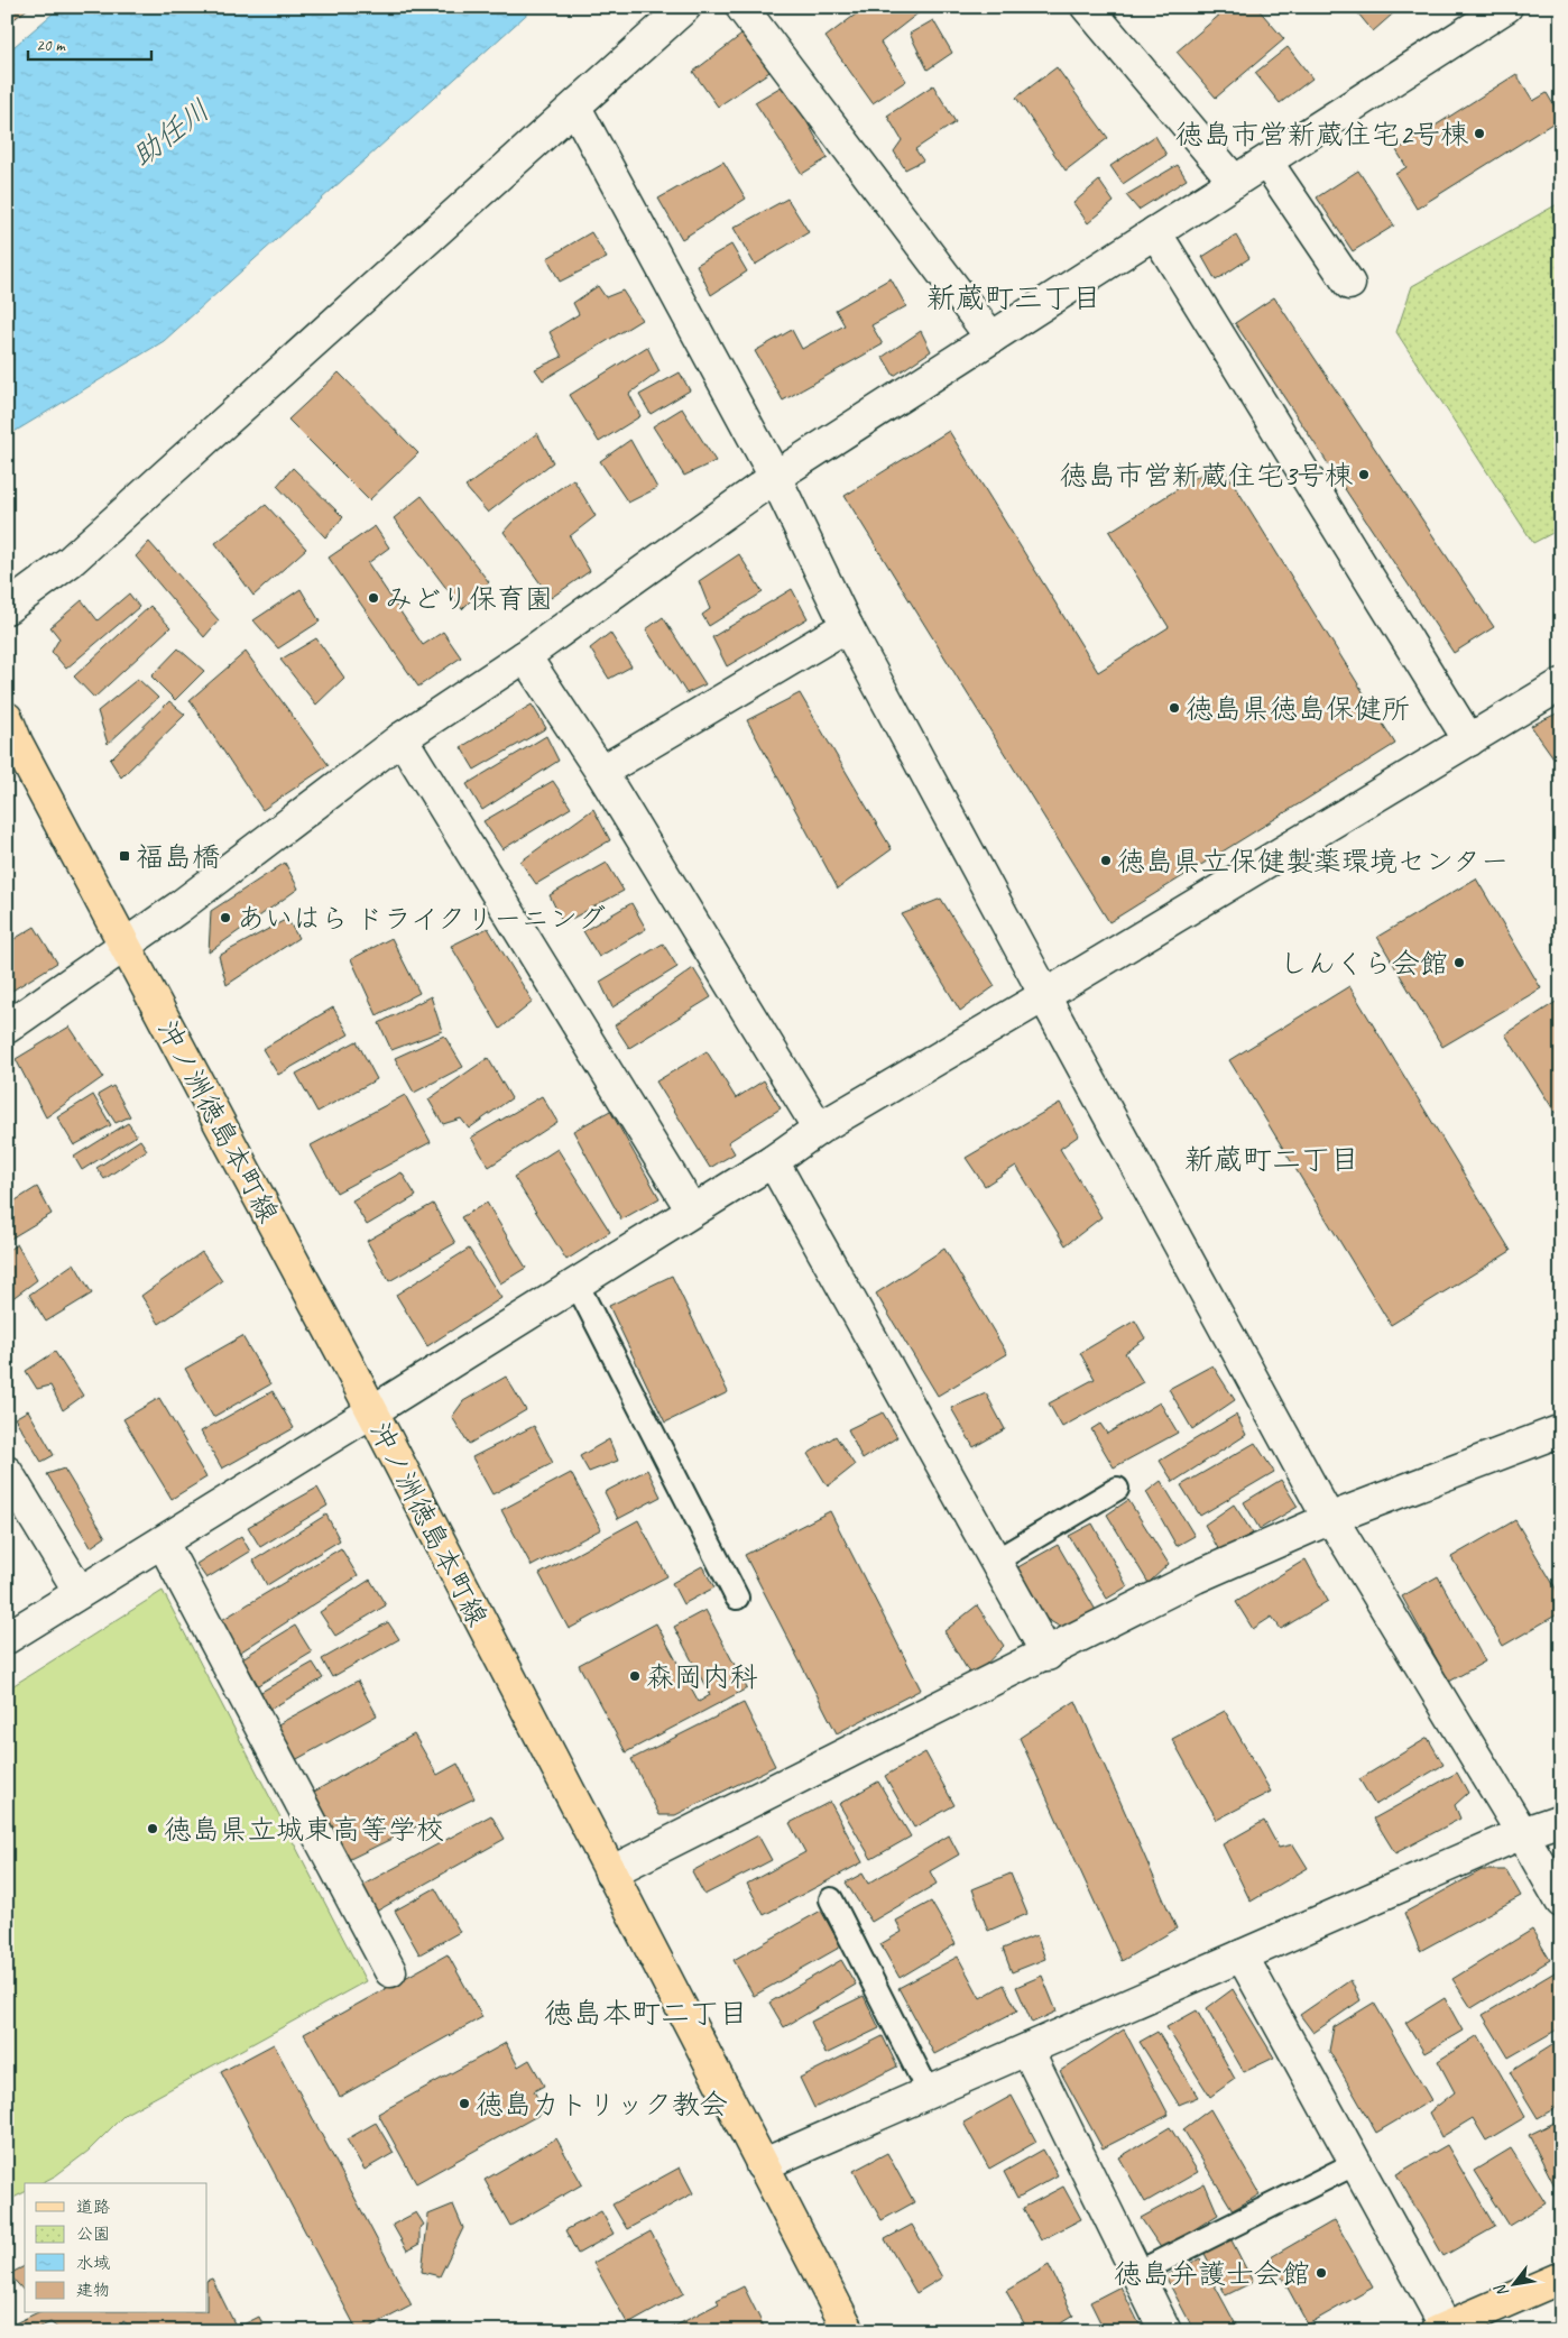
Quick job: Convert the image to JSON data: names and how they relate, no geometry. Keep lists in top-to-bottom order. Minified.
{"streets":{"main road":["沖ノ洲徳島本町線"]},"districts":["新蔵町三丁目","新蔵町二丁目","徳島本町二丁目"],"water":["助任川"],"places":{"other":["徳島市営新蔵住宅2号棟","徳島市営新蔵住宅3号棟","みどり保育園","徳島県徳島保健所","徳島県立保健製薬環境センター","あいはら ドライクリーニング","しんくら会館","森岡内科","徳島県立城東高等学校","徳島カトリック教会","徳島弁護士会館"],"transit":["福島橋"]},"legend":["道路","公園","水域","建物"],"scale_bar":"20 m","north":"bottom left"}
